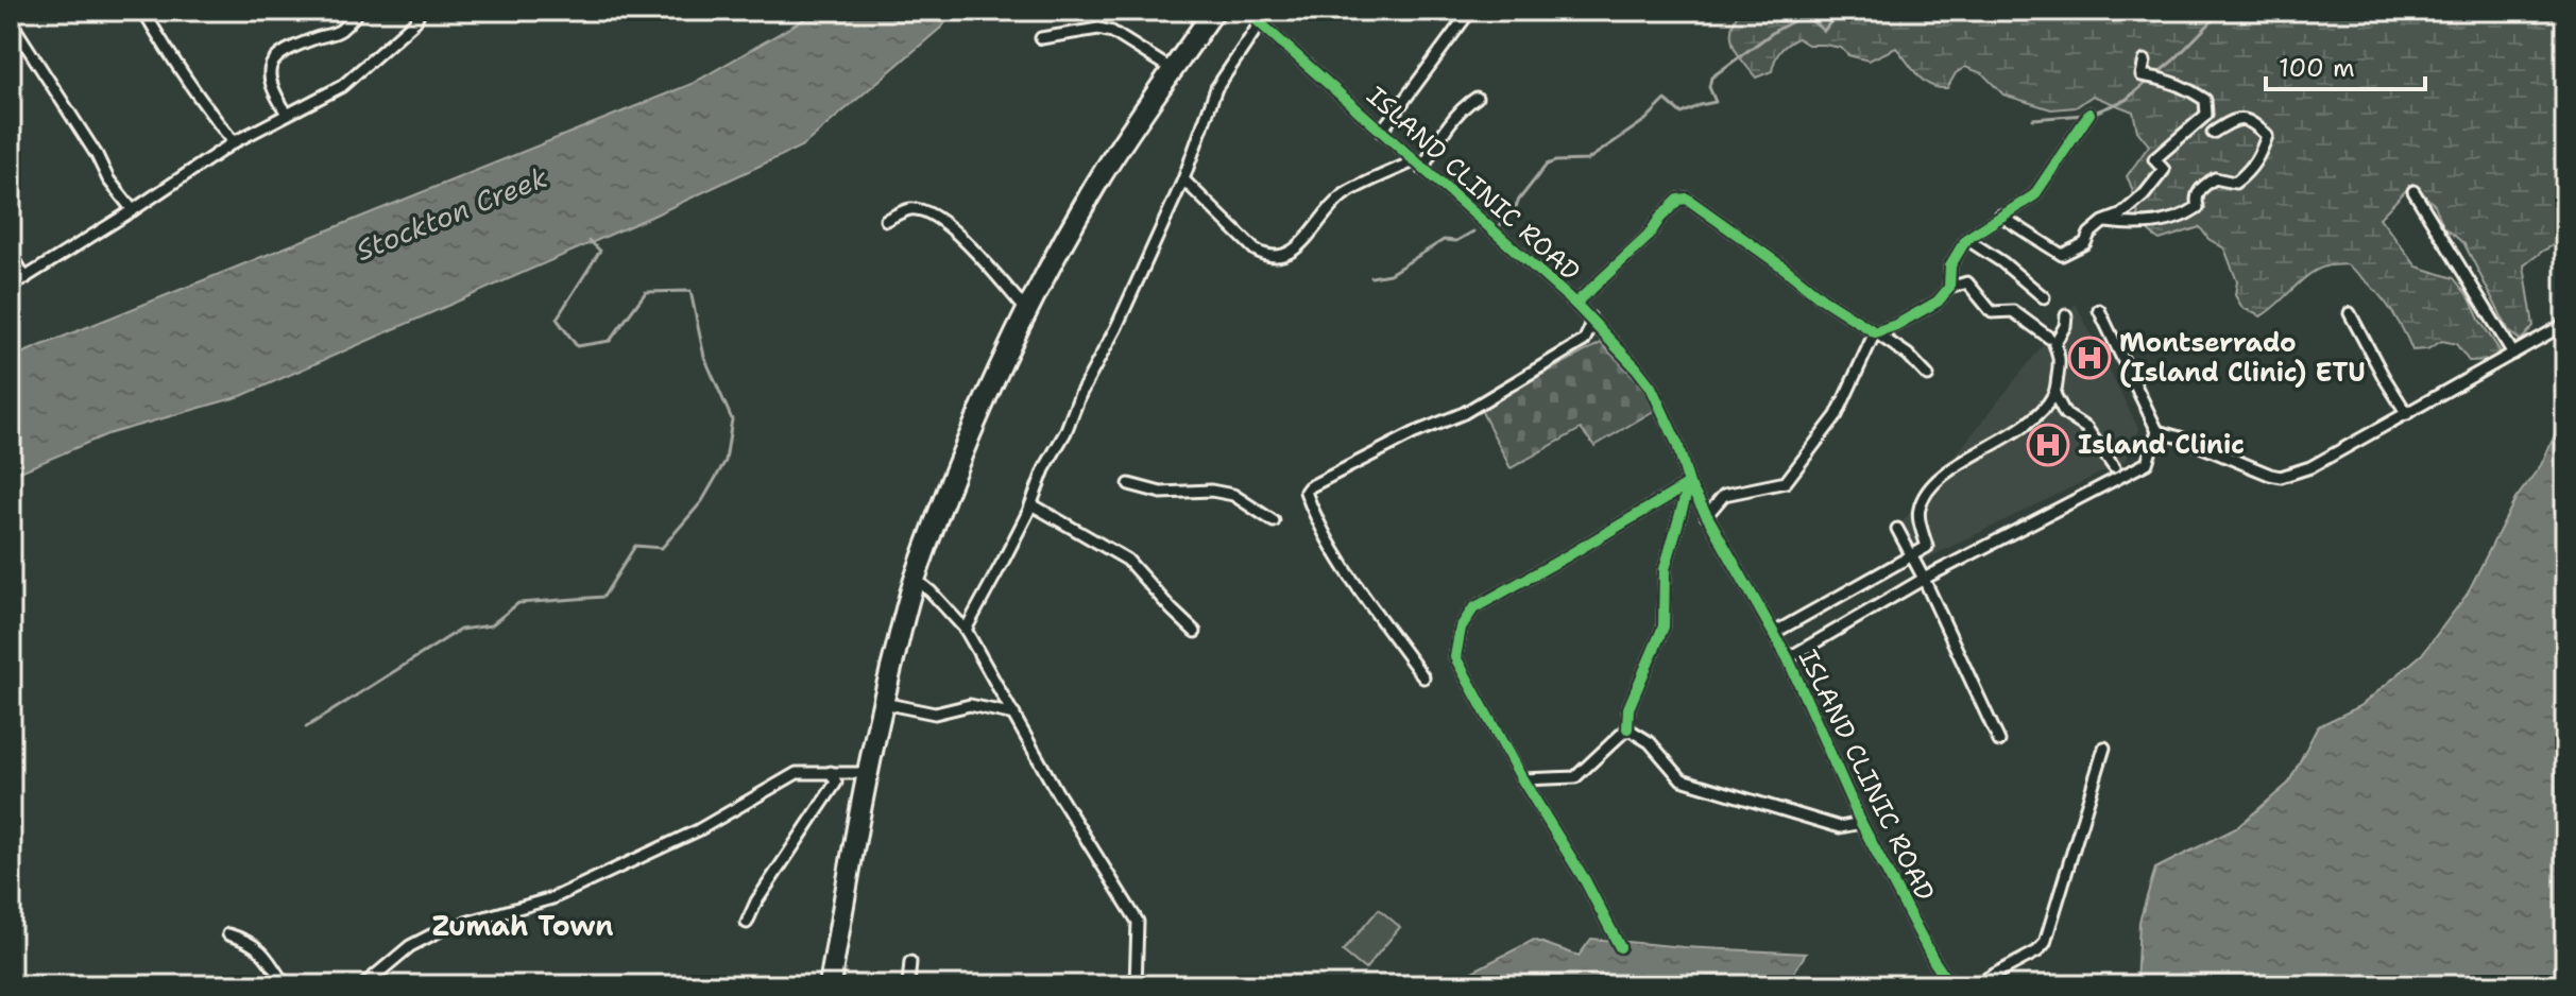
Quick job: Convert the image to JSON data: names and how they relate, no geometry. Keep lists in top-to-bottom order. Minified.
{"streets":{"street":["ISLAND CLINIC ROAD"]},"districts":["Zumah Town"],"water":["Stockton Creek"],"places":{"hospital":["Montserrado (Island Clinic) ETU","Island Clinic"]},"scale_bar":"100 m"}
